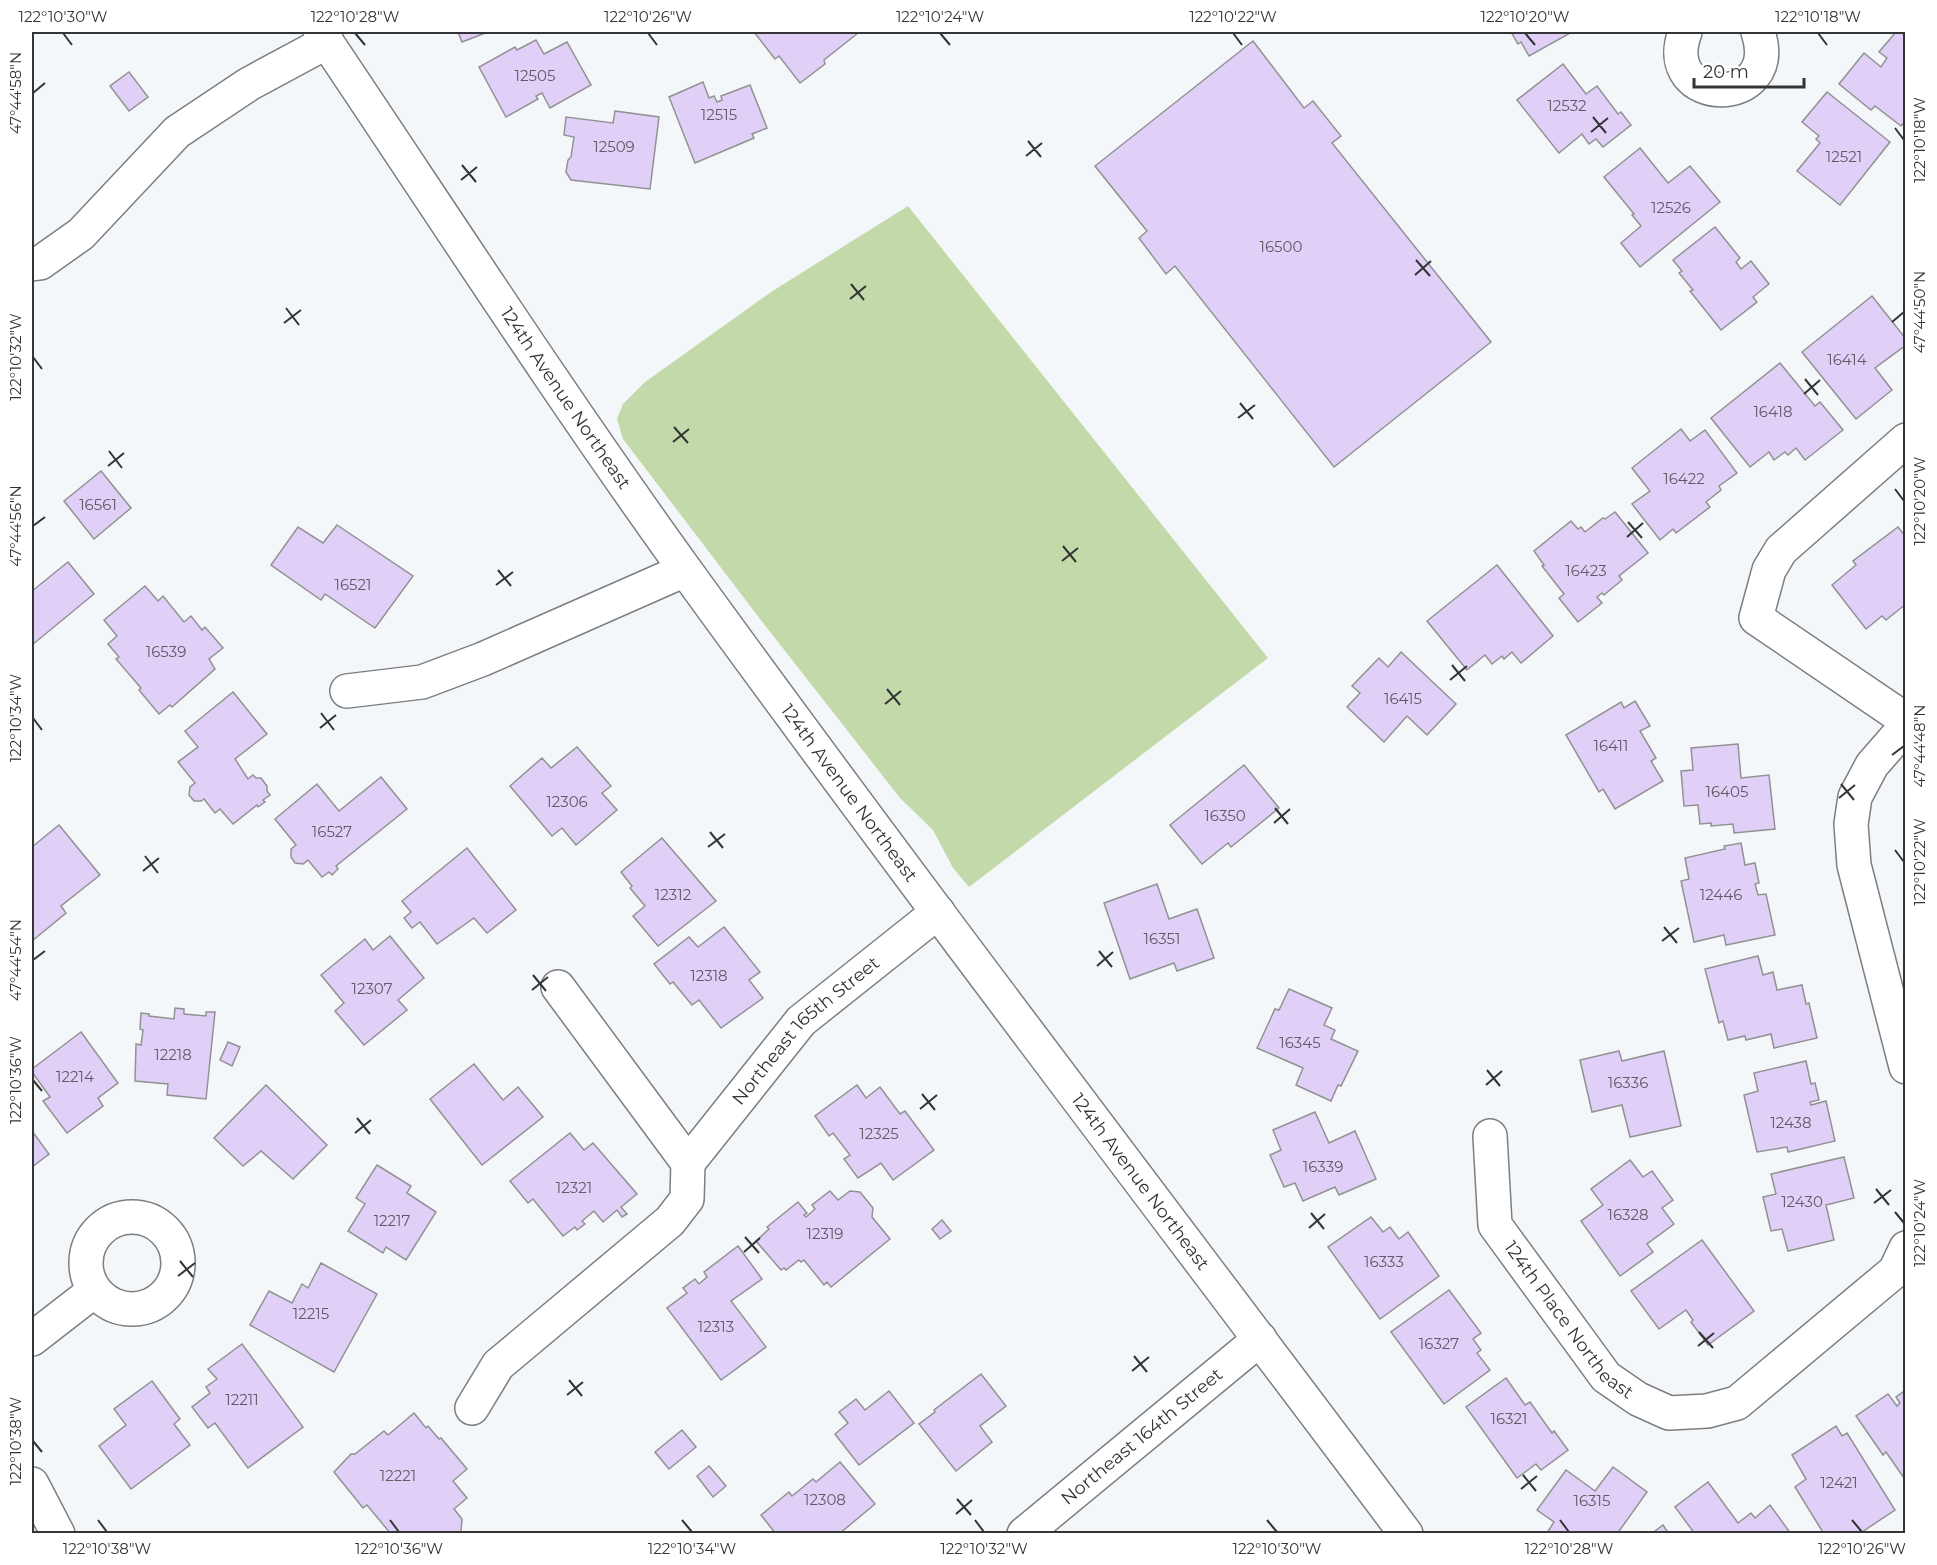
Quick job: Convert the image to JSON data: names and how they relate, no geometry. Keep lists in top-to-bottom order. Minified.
{"streets":{"street":["124th Avenue Northeast","Northeast 165th Street","124th Place Northeast","Northeast 164th Street"]},"crossings":[["124th Avenue Northeast","Northeast 165th Street"],["124th Avenue Northeast","Northeast 164th Street"]],"house_numbers":["12505","12532","12515","12509","12521","12526","16500","16414","16418","16422","16561","16423","16521","16539","16415","16411","16405","12306","16350","16527","12312","12446","16351","12318","12307","16345","12218","12214","16336","12438","12325","16339","12321","12430","16328","12217","12319","16333","12215","12313","16327","12211","16321","12221","12421","12308","16315"],"scale_bar":"20 m","coordinates":["122°10'30\"W","122°10'28\"W","122°10'26\"W","122°10'24\"W","122°10'22\"W","122°10'20\"W","122°10'18\"W","47°44'58\"N","47°44'50\"N","122°10'32\"W","47°44'56\"N","122°10'34\"W","47°44'48\"N","47°44'54\"N","122°10'36\"W","122°10'38\"W"]}
